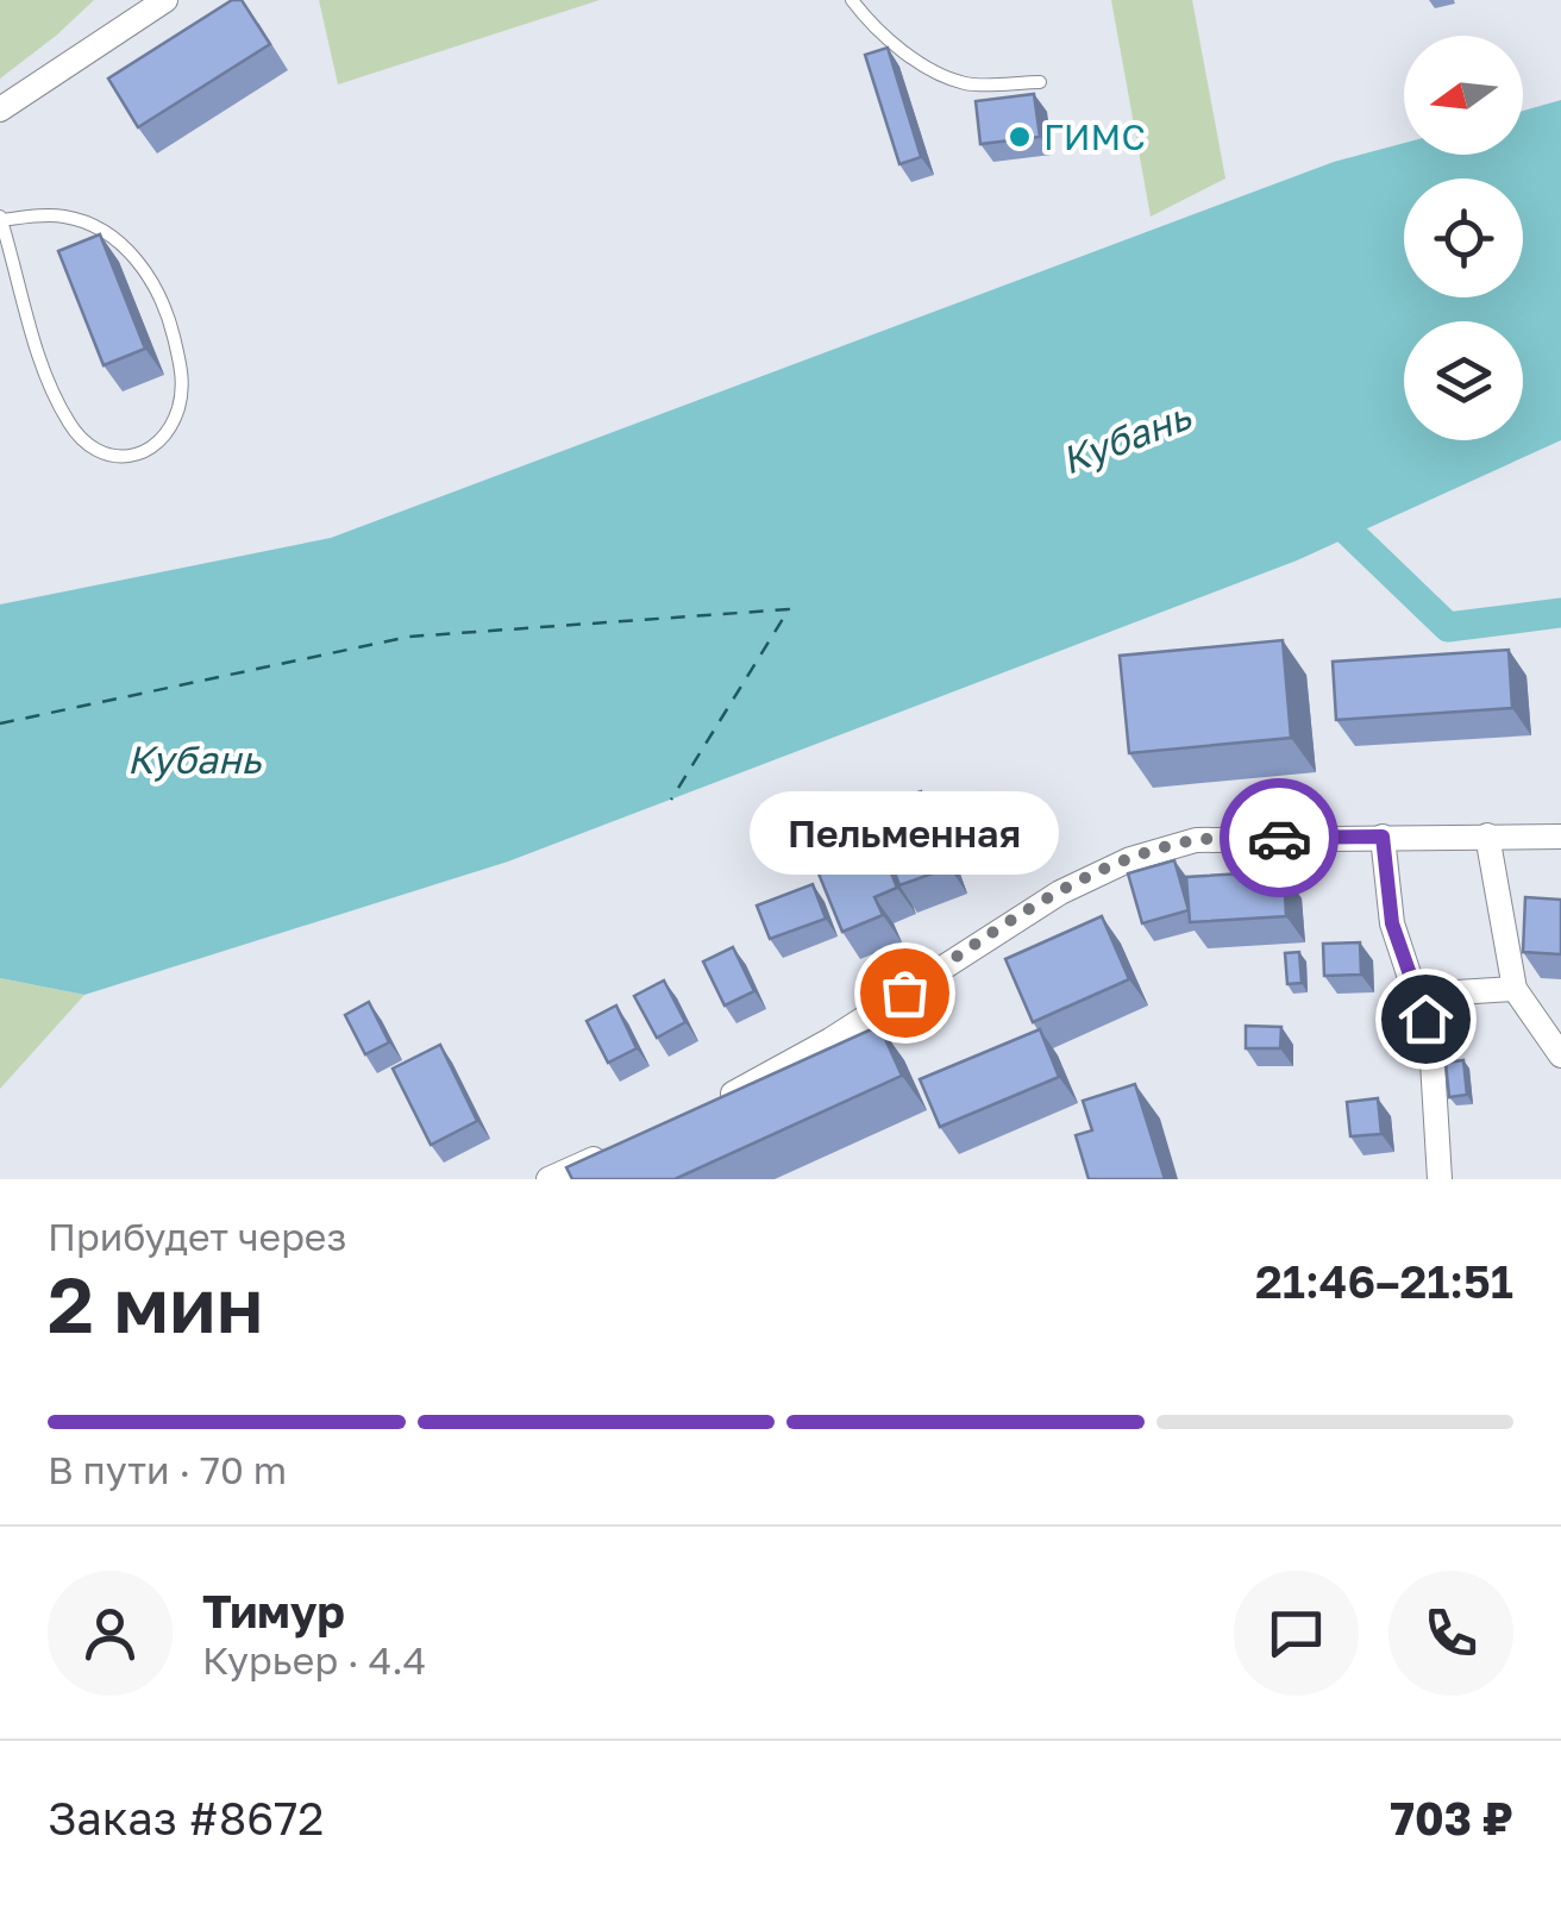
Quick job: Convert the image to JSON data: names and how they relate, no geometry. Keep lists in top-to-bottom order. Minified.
{"water":["Кубань"],"places":["ГИМС","Пельменная"],"north":"left","page":{"bubble":"Пельменная","heading":["2 мин","Прибудет через","21:46–21:51"],"panel":["Тимур","Курьер · 4.4","Заказ #8672","703 ₽"],"bar":"В пути · 70 m"}}
